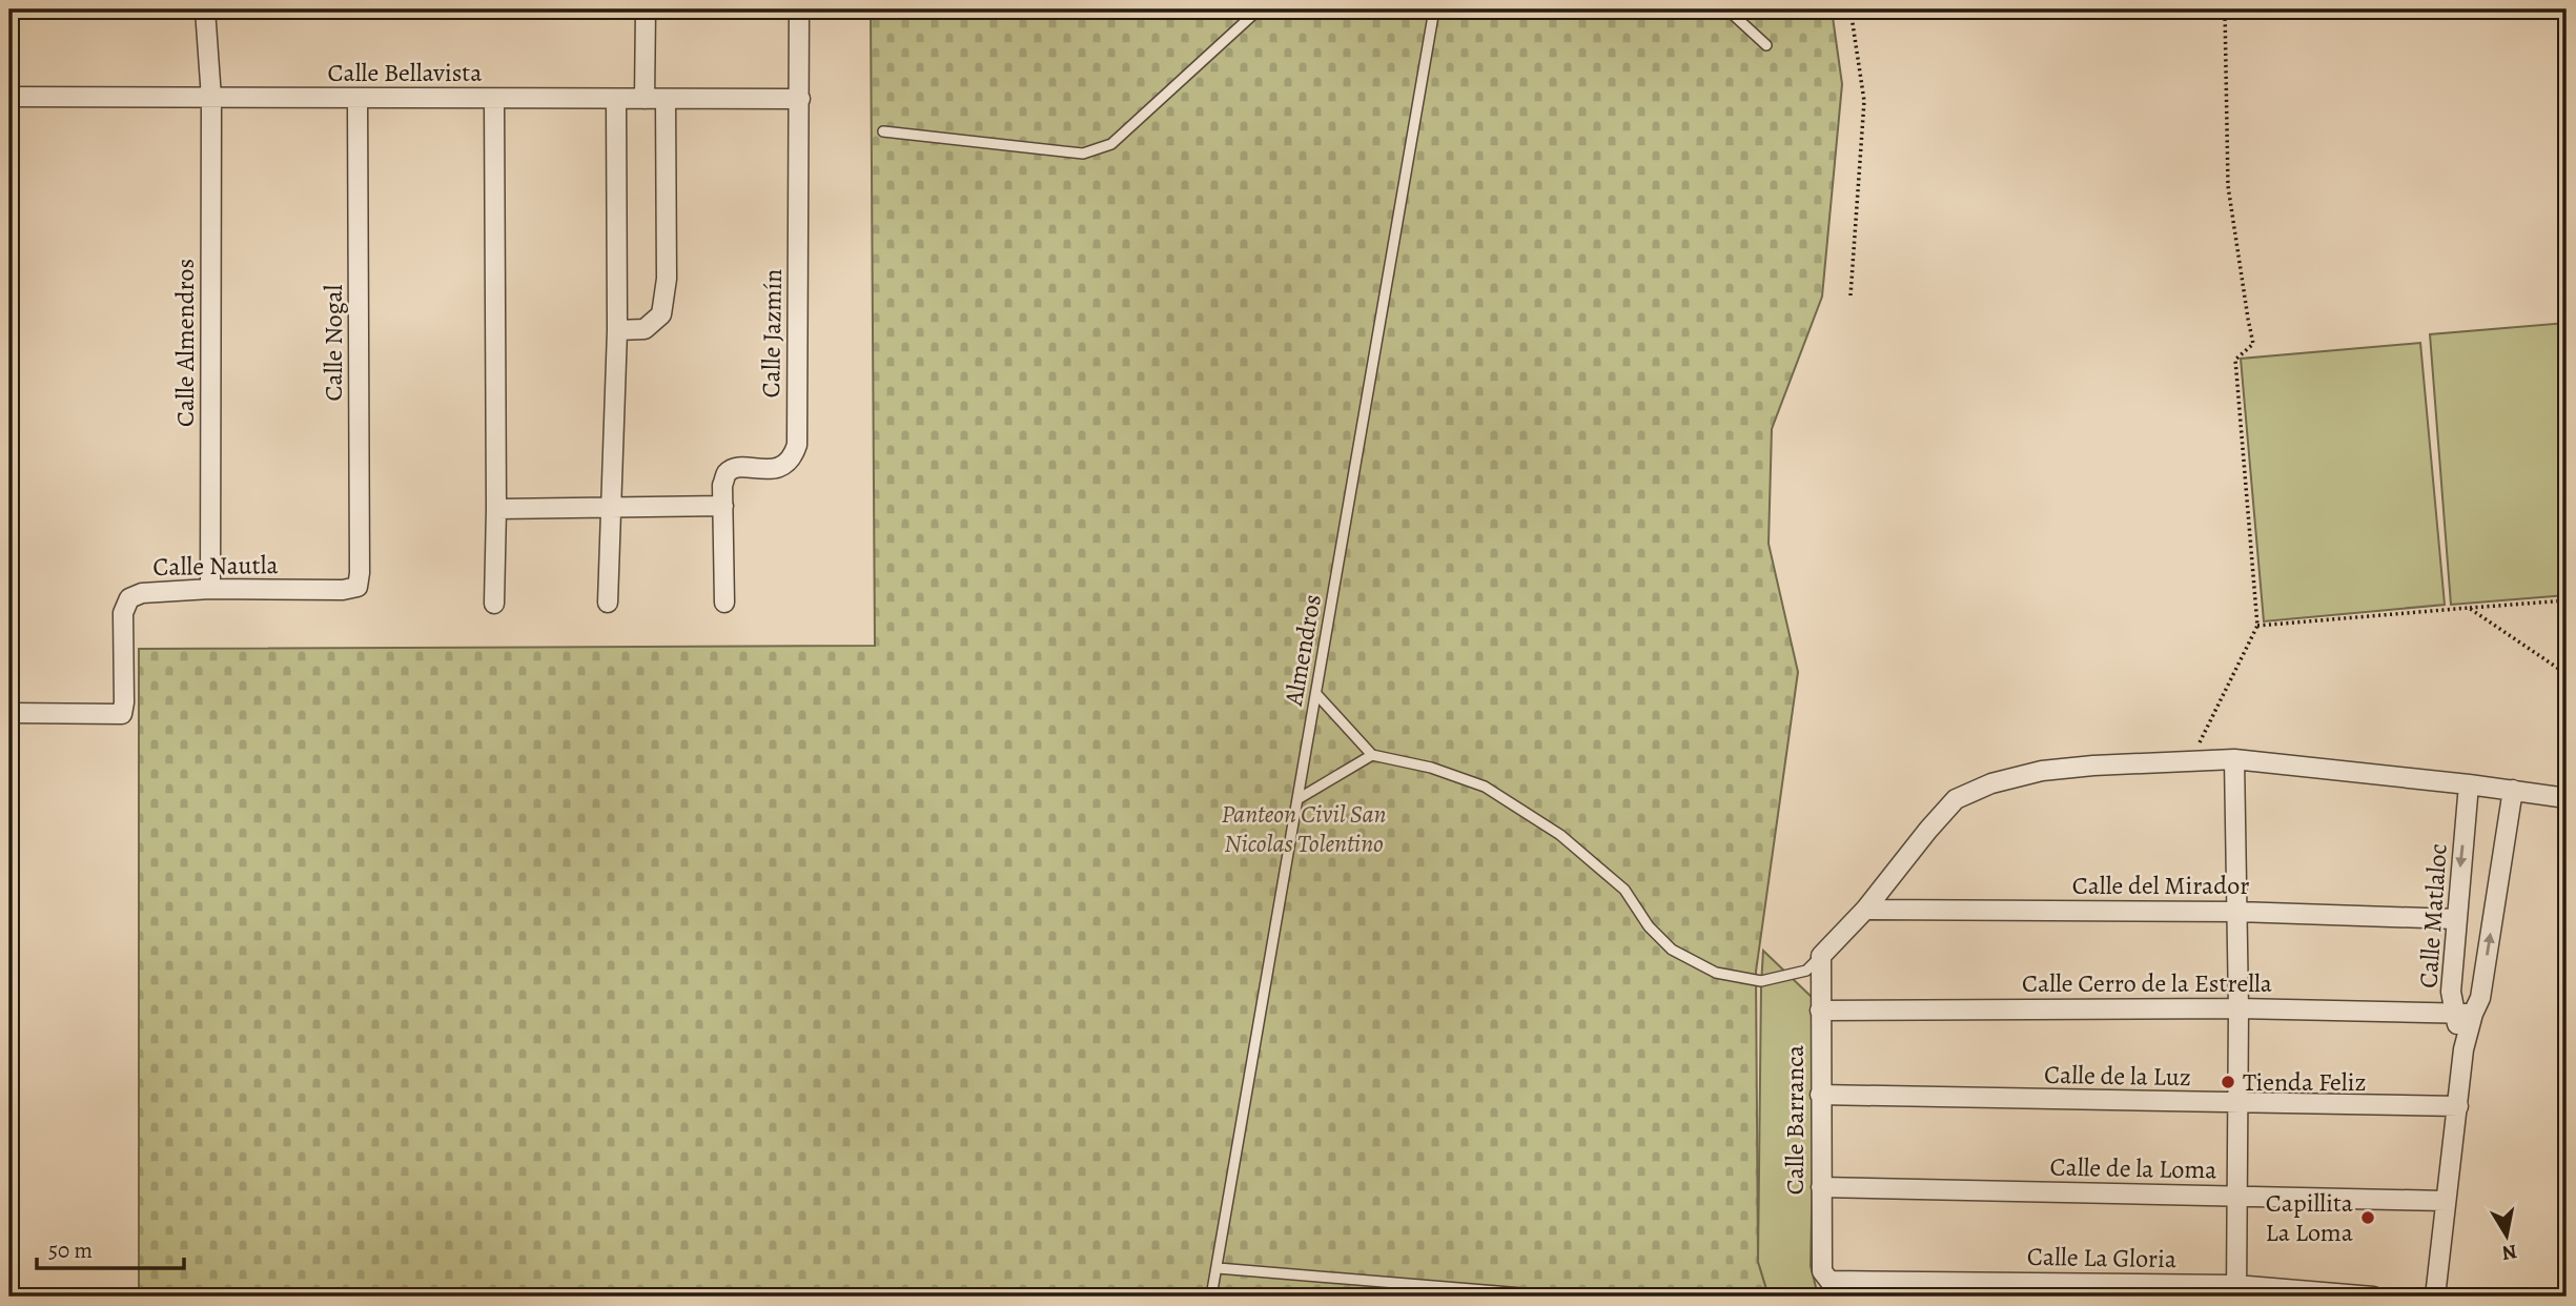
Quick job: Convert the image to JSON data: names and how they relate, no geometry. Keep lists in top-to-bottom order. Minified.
{"streets":{"street":["Calle Bellavista","Calle Jazmín","Calle Almendros","Calle Nogal","Calle Nautla","Calle del Mirador","Calle Matlaloc","Calle Cerro de la Estrella","Calle de la Luz","Calle Barranca","Calle de la Loma","Calle La Gloria"],"lane":["Almendros"]},"crossings":[["Calle Bellavista","Calle Jazmín"],["Calle Bellavista","Calle Almendros"],["Calle Bellavista","Calle Nogal"],["Calle Almendros","Calle Nautla"],["Calle Nogal","Calle Nautla"],["Calle del Mirador","Calle Matlaloc"],["Calle Matlaloc","Calle Cerro de la Estrella"],["Calle Matlaloc","Calle de la Luz"],["Calle Matlaloc","Calle de la Loma"],["Calle Cerro de la Estrella","Calle Barranca"],["Calle de la Luz","Calle Barranca"],["Calle Barranca","Calle de la Loma"],["Calle Barranca","Calle La Gloria"]],"parks":["Panteon Civil San Nicolas Tolentino"],"places":["Tienda Feliz","Capillita La Loma"],"scale_bar":"50 m","north":"bottom"}
